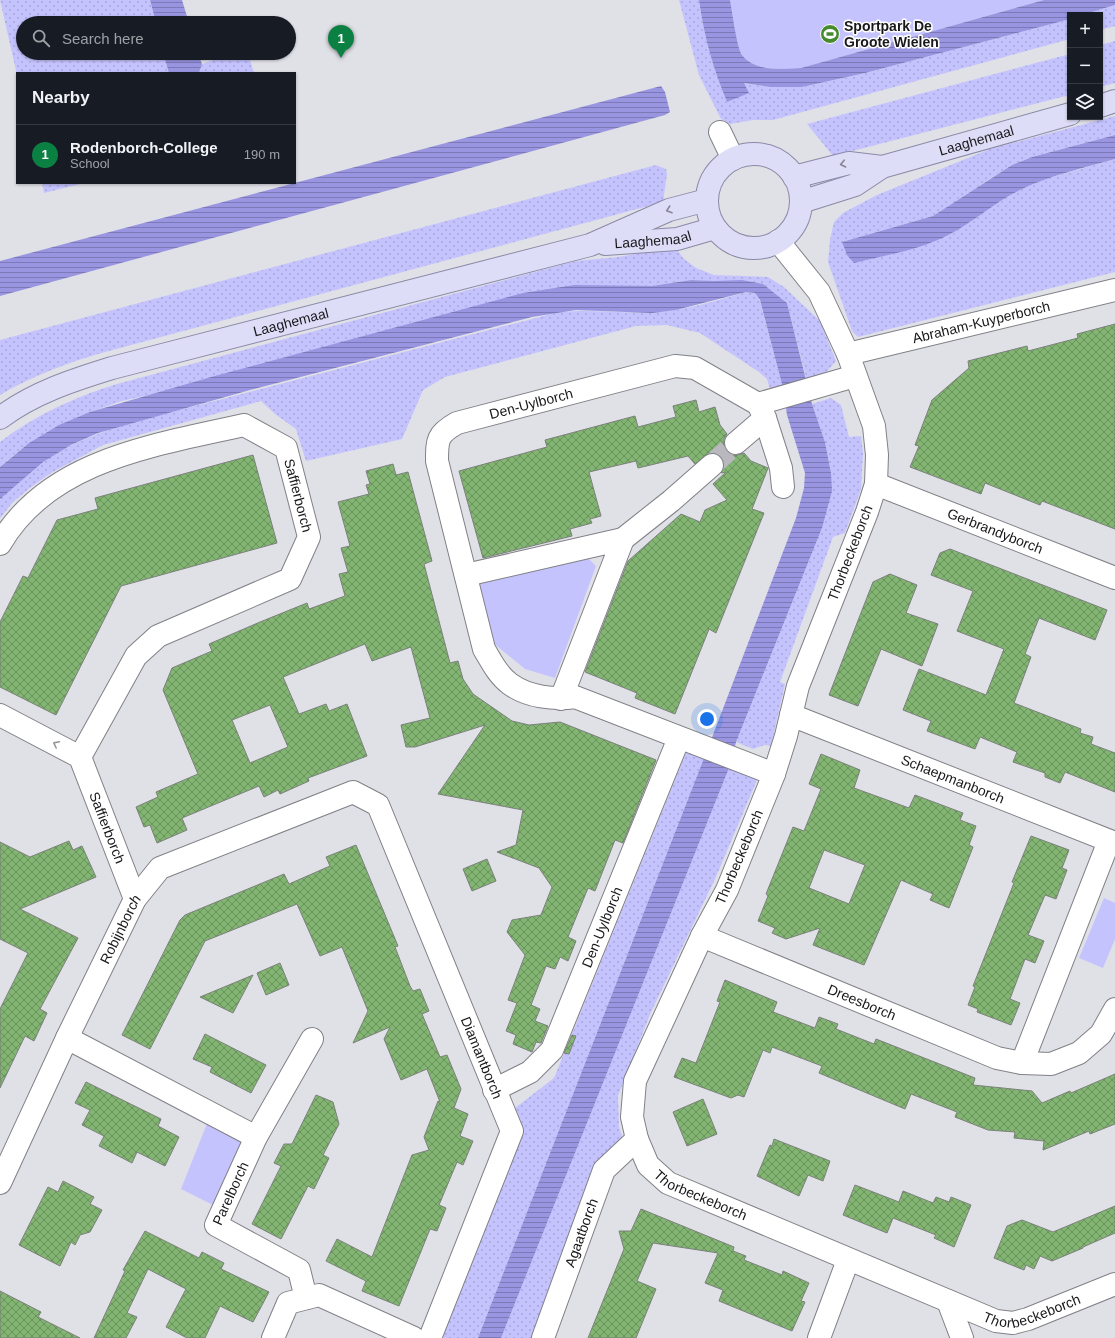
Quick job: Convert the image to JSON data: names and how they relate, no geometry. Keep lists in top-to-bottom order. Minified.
{"streets":{"main road":["Laaghemaal"],"street":["Abraham-Kuyperborch","Den-Uylborch","Saffierborch","Gerbrandyborch","Thorbeckeborch","Schaepmanborch","Robijnborch","Dreesborch","Diamantborch","Parelborch","Agaatborch"]},"crossings":[["Laaghemaal","Thorbeckeborch"],["Abraham-Kuyperborch","Thorbeckeborch"],["Den-Uylborch","Thorbeckeborch"],["Den-Uylborch","Diamantborch"],["Saffierborch","Robijnborch"],["Gerbrandyborch","Thorbeckeborch"],["Thorbeckeborch","Schaepmanborch"],["Thorbeckeborch","Dreesborch"],["Thorbeckeborch","Agaatborch"],["Robijnborch","Diamantborch"]],"places":{"sports":["Sportpark De Groote Wielen"]},"page":{"map_buttons":["+","−"],"search":"Search here","pins":"1","heading":"Nearby","list":[{"mark":"1","name":"Rodenborch-College","note":"School","value":"190 m"}]}}
